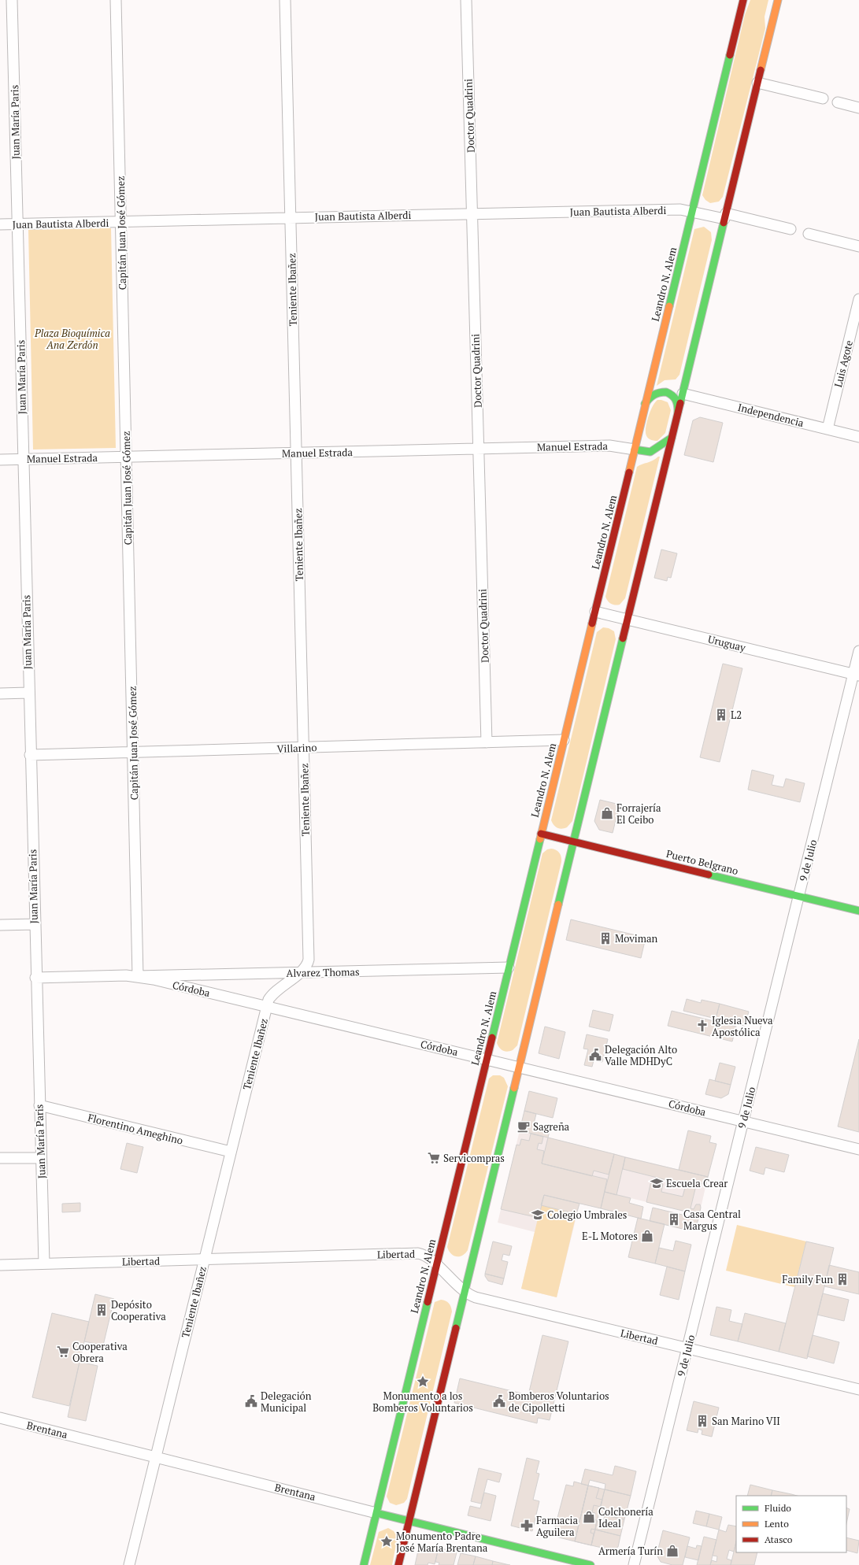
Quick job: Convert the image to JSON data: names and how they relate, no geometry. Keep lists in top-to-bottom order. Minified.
{"streets":{"main road":["Leandro N. Alem","Puerto Belgrano","Brentana"],"street":["Doctor Quadrini","Juan María Paris","Juan Bautista Alberdi","Capitán Juan José Gómez","Teniente Ibañez","Luis Agote","Independencia","Manuel Estrada","Uruguay","Villarino","9 de Julio","Alvarez Thomas","Córdoba","Florentino Ameghino","Libertad"]},"crossings":[["Doctor Quadrini","Juan Bautista Alberdi"],["Doctor Quadrini","Manuel Estrada"],["Doctor Quadrini","Villarino"],["Juan María Paris","Juan Bautista Alberdi"],["Juan María Paris","Manuel Estrada"],["Juan María Paris","Villarino"],["Juan María Paris","Córdoba"],["Juan María Paris","Florentino Ameghino"],["Juan María Paris","Libertad"],["Juan Bautista Alberdi","Capitán Juan José Gómez"],["Juan Bautista Alberdi","Leandro N. Alem"],["Juan Bautista Alberdi","Teniente Ibañez"],["Capitán Juan José Gómez","Manuel Estrada"],["Capitán Juan José Gómez","Villarino"],["Capitán Juan José Gómez","Alvarez Thomas"],["Capitán Juan José Gómez","Córdoba"],["Leandro N. Alem","Manuel Estrada"],["Leandro N. Alem","Uruguay"],["Leandro N. Alem","Villarino"],["Leandro N. Alem","Puerto Belgrano"],["Leandro N. Alem","Alvarez Thomas"],["Leandro N. Alem","Córdoba"],["Leandro N. Alem","Libertad"],["Leandro N. Alem","Brentana"],["Teniente Ibañez","Manuel Estrada"],["Teniente Ibañez","Villarino"],["Teniente Ibañez","Alvarez Thomas"],["Teniente Ibañez","Córdoba"],["Teniente Ibañez","Florentino Ameghino"],["Teniente Ibañez","Libertad"],["Teniente Ibañez","Brentana"],["Luis Agote","Independencia"],["Uruguay","9 de Julio"],["9 de Julio","Puerto Belgrano"],["9 de Julio","Córdoba"],["9 de Julio","Libertad"],["Alvarez Thomas","Córdoba"]],"parks":["Plaza Bioquímica Ana Zerdón"],"places":{"building":["L2","Moviman","Casa Central Margus","Family Fun","Depósito Cooperativa","San Marino VII"],"shop":["Forrajería El Ceibo","E-L Motores","Colchonería Ideal","Armería Turín"],"church":["Iglesia Nueva Apostólica"],"public building":["Delegación Alto Valle MDHDyC","Delegación Municipal","Bomberos Voluntarios de Cipolletti"],"cafe":["Sagreña"],"supermarket":["Servicompras","Cooperativa Obrera"],"school or university":["Escuela Crear","Colegio Umbrales"],"place":["Monumento a los Bomberos Voluntarios","Monumento Padre José María Brentana"],"pharmacy":["Farmacia Aguilera"]},"legend":["Fluido","Lento","Atasco"]}
